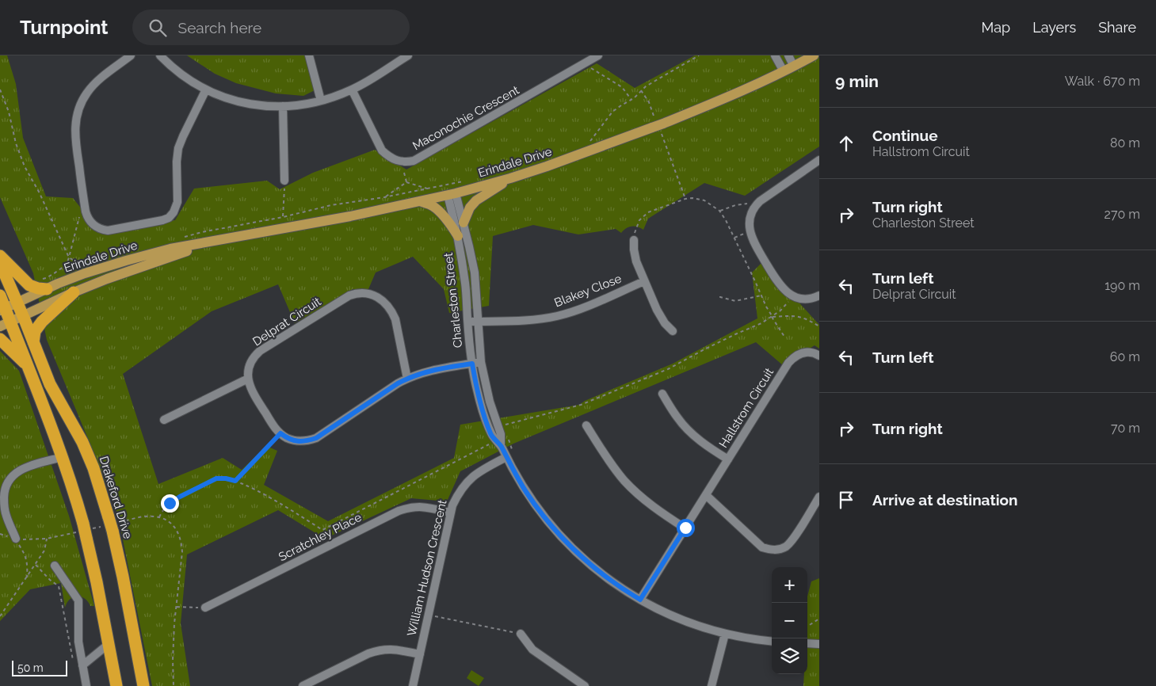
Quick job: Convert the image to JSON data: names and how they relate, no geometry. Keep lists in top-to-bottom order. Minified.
{"streets":{"highway":["Drakeford Drive"],"main road":["Erindale Drive"],"street":["Maconochie Crescent","Blakey Close","Charleston Street","Delprat Circuit","Hallstrom Circuit","Scratchley Place","William Hudson Crescent"]},"crossings":[["Erindale Drive","Charleston Street"],["Erindale Drive","Drakeford Drive"],["Blakey Close","Charleston Street"],["Charleston Street","Hallstrom Circuit"],["Charleston Street","William Hudson Crescent"],["Scratchley Place","William Hudson Crescent"]],"scale_bar":"50 m","page":{"header":"Turnpoint","search":"Search here","nav":["Map","Layers","Share"],"heading":["9 min","Walk · 670 m"],"list":[["Continue","Hallstrom Circuit","80 m"],["Turn right","Charleston Street","270 m"],["Turn left","Delprat Circuit","190 m"],["Turn left","60 m"],["Turn right","70 m"],"Arrive at destination"],"map_buttons":["+","−"],"scale":"50 m"}}
